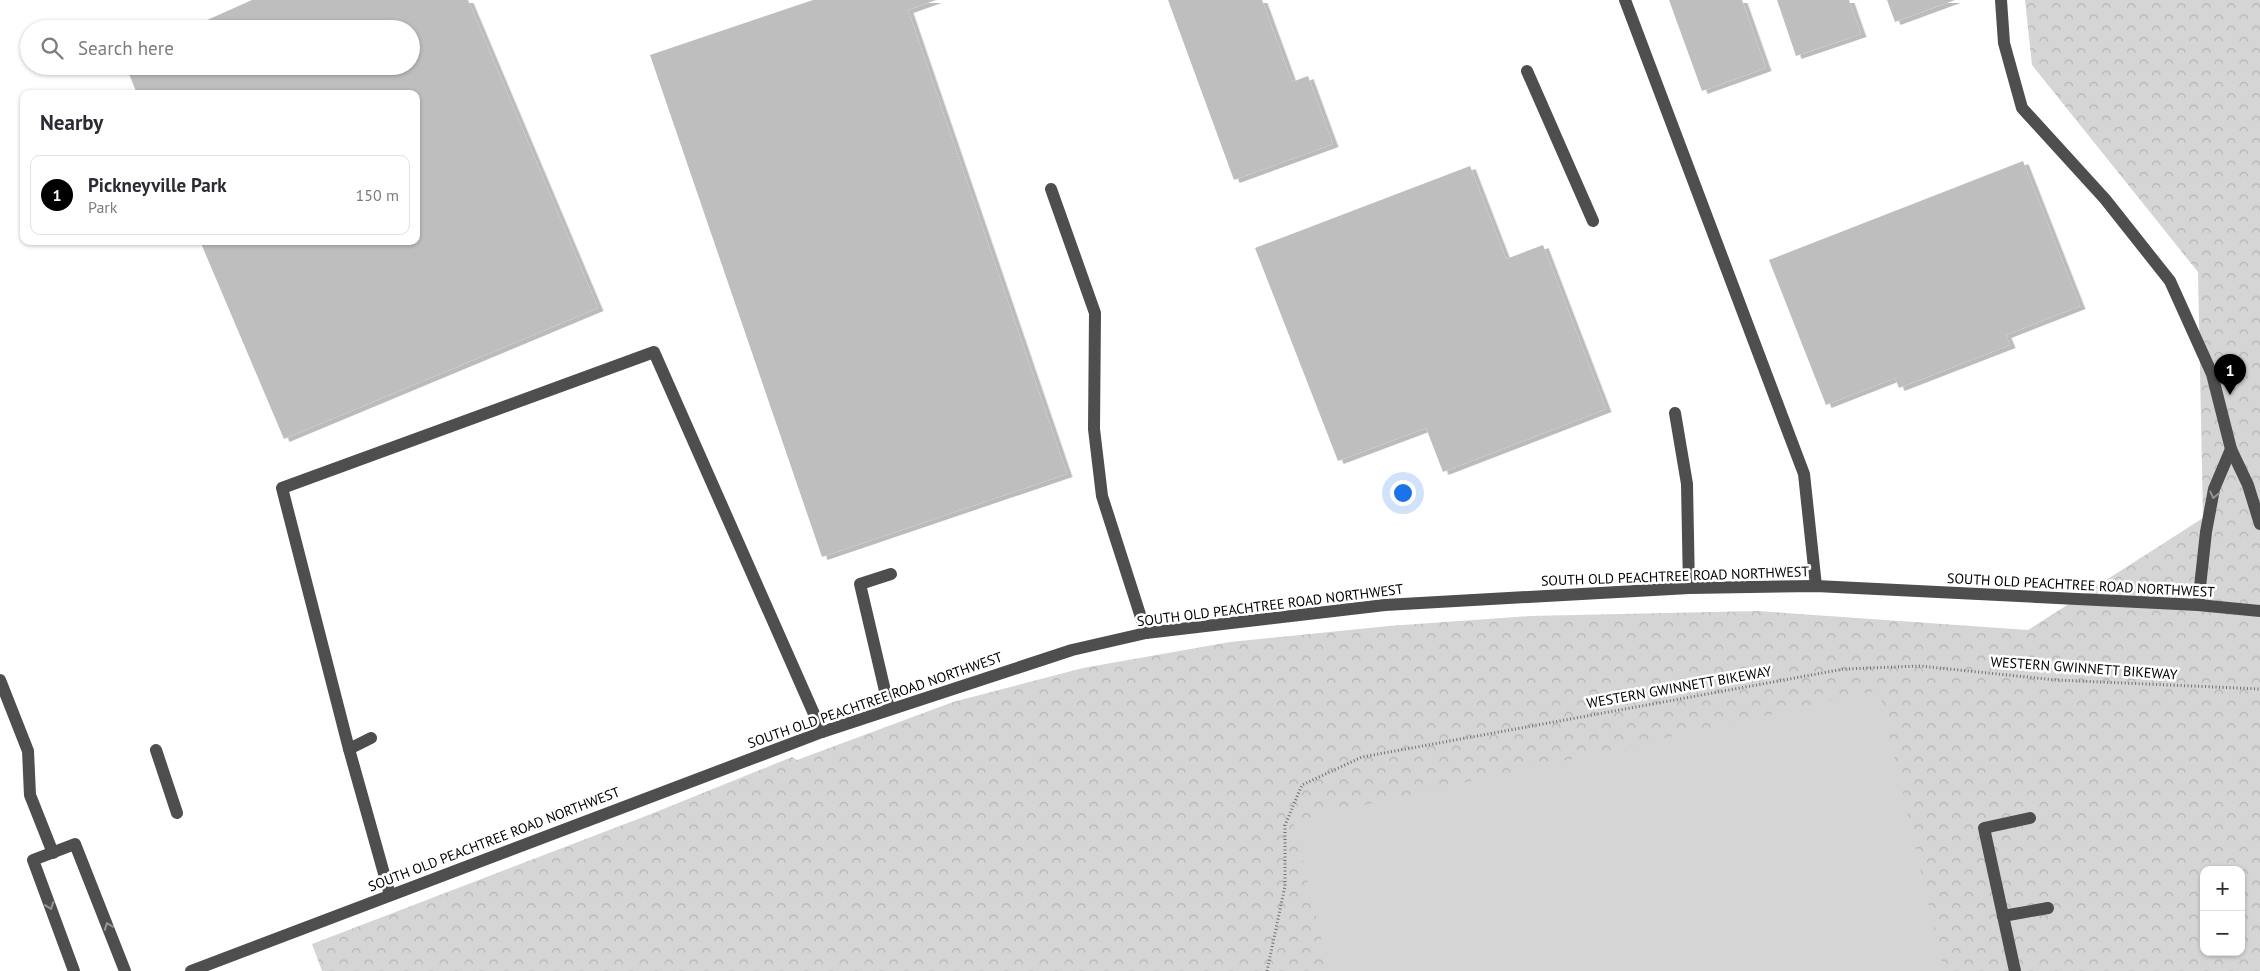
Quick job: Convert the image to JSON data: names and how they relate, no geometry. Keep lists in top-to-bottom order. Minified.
{"streets":{"street":["SOUTH OLD PEACHTREE ROAD NORTHWEST"],"path":["WESTERN GWINNETT BIKEWAY"]},"page":{"search":"Search here","heading":"Nearby","list":[{"mark":"1","name":"Pickneyville Park","note":"Park","value":"150 m"}],"pins":"1","map_buttons":["+","−"]}}
